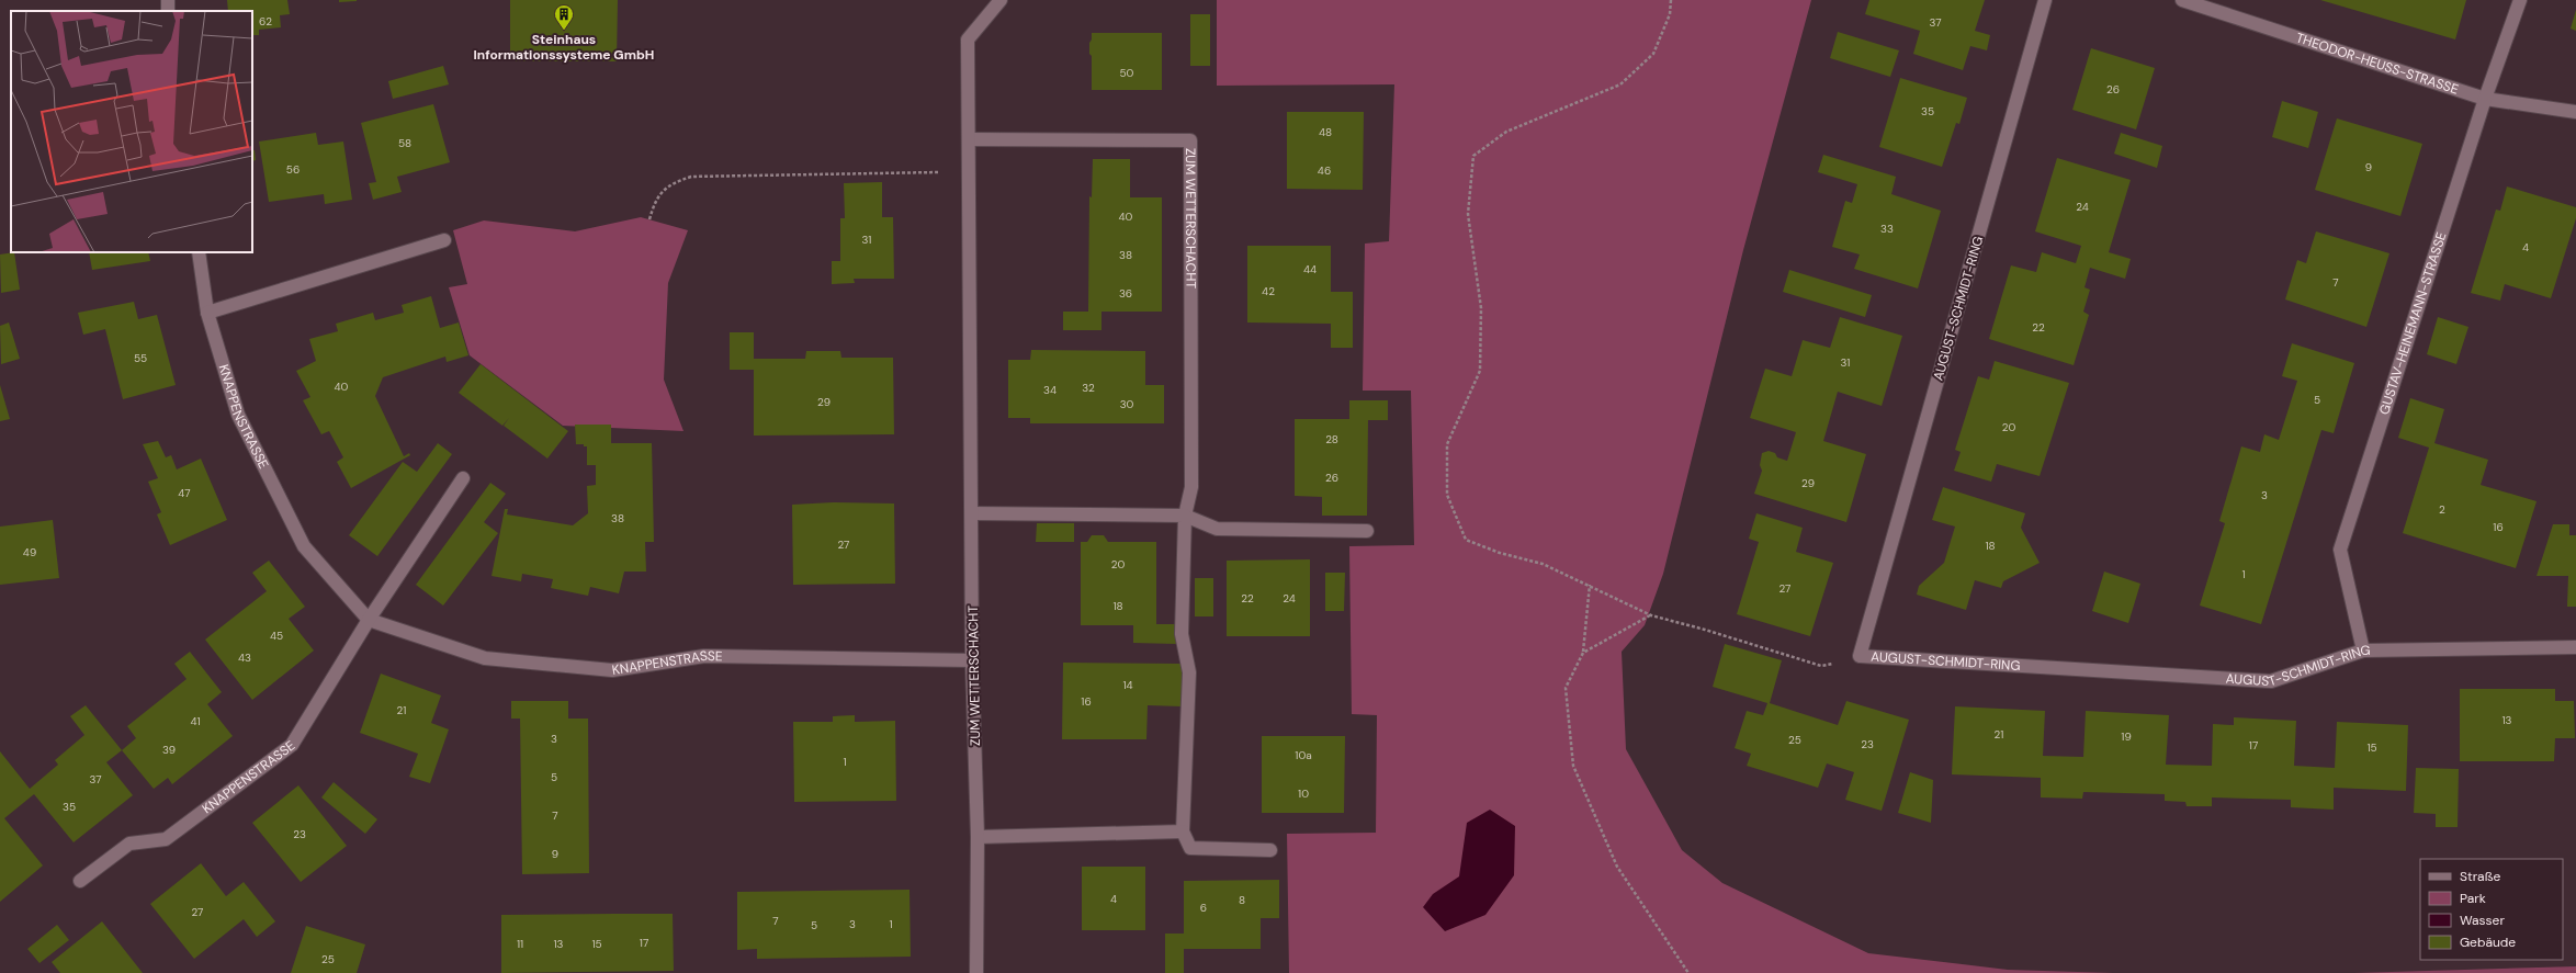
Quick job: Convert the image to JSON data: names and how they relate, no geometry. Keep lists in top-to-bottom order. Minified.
{"streets":{"street":["THEODOR-HEUSS-STRASSE","ZUM WETTERSCHACHT","AUGUST-SCHMIDT-RING","GUSTAV-HEINEMANN-STRASSE","KNAPPENSTRASSE"]},"crossings":[["THEODOR-HEUSS-STRASSE","GUSTAV-HEINEMANN-STRASSE"],["ZUM WETTERSCHACHT","KNAPPENSTRASSE"],["AUGUST-SCHMIDT-RING","GUSTAV-HEINEMANN-STRASSE"]],"places":{"building":["Steinhaus Informationssysteme GmbH"]},"house_numbers":["62","37","50","26","35","48","58","9","56","46","24","40","33","31","4","38","44","7","42","36","22","55","31","40","32","34","5","29","30","20","28","26","29","47","3","2","38","16","27","18","49","20","1","27","22","24","18","45","43","14","16","21","13","41","21","19","3","25","23","17","15","39","10a","1","5","37","10","35","7","23","9","4","8","6","27","7","3","1","5","17","11","13","15","25"],"legend":["Straße","Park","Wasser","Gebäude"]}
